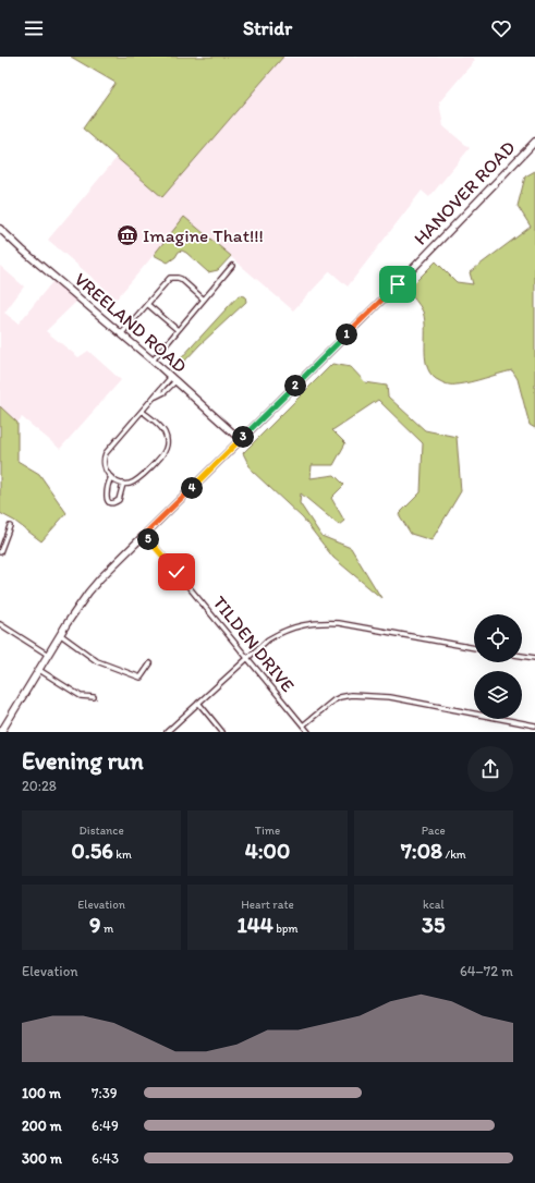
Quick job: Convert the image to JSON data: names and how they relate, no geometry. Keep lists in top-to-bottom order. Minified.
{"streets":{"street":["HANOVER ROAD","VREELAND ROAD","TILDEN DRIVE"]},"crossings":[["HANOVER ROAD","VREELAND ROAD"],["HANOVER ROAD","TILDEN DRIVE"]],"places":{"museum":["Imagine That!!!"]},"page":{"header":"Stridr","pins":["1","2","3","4","5"],"heading":["Evening run","20:28"],"stats":[["Distance","0.56 km"],["Time","4:00"],["Pace","7:08 /km"],["Elevation","9 m"],["Heart rate","144 bpm"],["kcal","35"]],"chart":["Elevation","64–72 m"],"list":[{"name":"100 m","note":"7:39"},{"name":"200 m","note":"6:49"},{"name":"300 m","note":"6:43"}]}}
